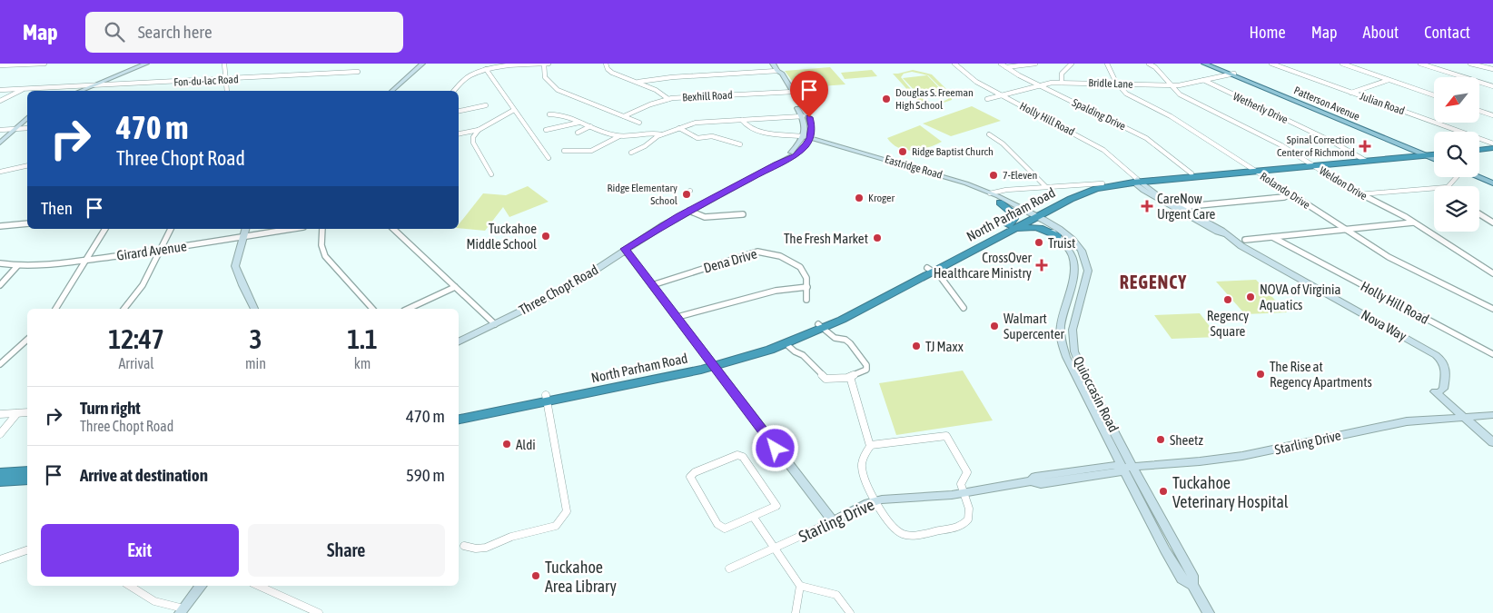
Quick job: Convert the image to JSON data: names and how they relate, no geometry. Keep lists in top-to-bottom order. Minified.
{"streets":{"highway":["North Parham Road"],"main road":["Patterson Avenue","Holly Hill Road","Eastridge Road","Three Chopt Road","Nova Way","Quioccasin Road","Starling Drive"],"street":["Fon-du-lac Road","Bridle Lane","Bexhill Road","Julian Road","Wetherly Drive","Spalding Drive","Weldon Drive","Rolando Drive","Girard Avenue","Dena Drive"]},"crossings":[["Bridle Lane","Patterson Avenue"],["Bridle Lane","Wetherly Drive"],["Bridle Lane","Spalding Drive"],["Bridle Lane","Holly Hill Road"],["Bridle Lane","Weldon Drive"],["Bridle Lane","Rolando Drive"],["Patterson Avenue","North Parham Road"],["Wetherly Drive","North Parham Road"],["Spalding Drive","North Parham Road"],["Holly Hill Road","North Parham Road"],["Holly Hill Road","Nova Way"],["Eastridge Road","North Parham Road"],["Eastridge Road","Three Chopt Road"],["Eastridge Road","Quioccasin Road"],["Weldon Drive","North Parham Road"],["Rolando Drive","North Parham Road"],["North Parham Road","Quioccasin Road"],["Nova Way","Starling Drive"],["Quioccasin Road","Starling Drive"]],"districts":["REGENCY"],"places":{"other":["Douglas S. Freeman High School","Ridge Baptist Church","7-Eleven","Ridge Elementary School","Kroger","Tuckahoe Middle School","The Fresh Market","Truist","NOVA of Virginia Aquatics","Regency Square","Walmart Supercenter","TJ Maxx","The Rise at Regency Apartments","Sheetz","Aldi","Tuckahoe Veterinary Hospital","Tuckahoe Area Library"],"health":["Spinal Correction Center of Richmond","CareNow Urgent Care","CrossOver Healthcare Ministry"]},"north":"bottom left","page":{"header":"Map","search":"Search here","nav":["Home","Map","About","Contact"],"turn":["470 m","Three Chopt Road"],"then":"Then","eta":["12:47","Arrival","3","min","1.1","km"],"list":[{"name":"Turn right","note":"Three Chopt Road","value":"470 m"},{"name":"Arrive at destination","value":"590 m"}],"buttons":["Exit","Share"]}}
